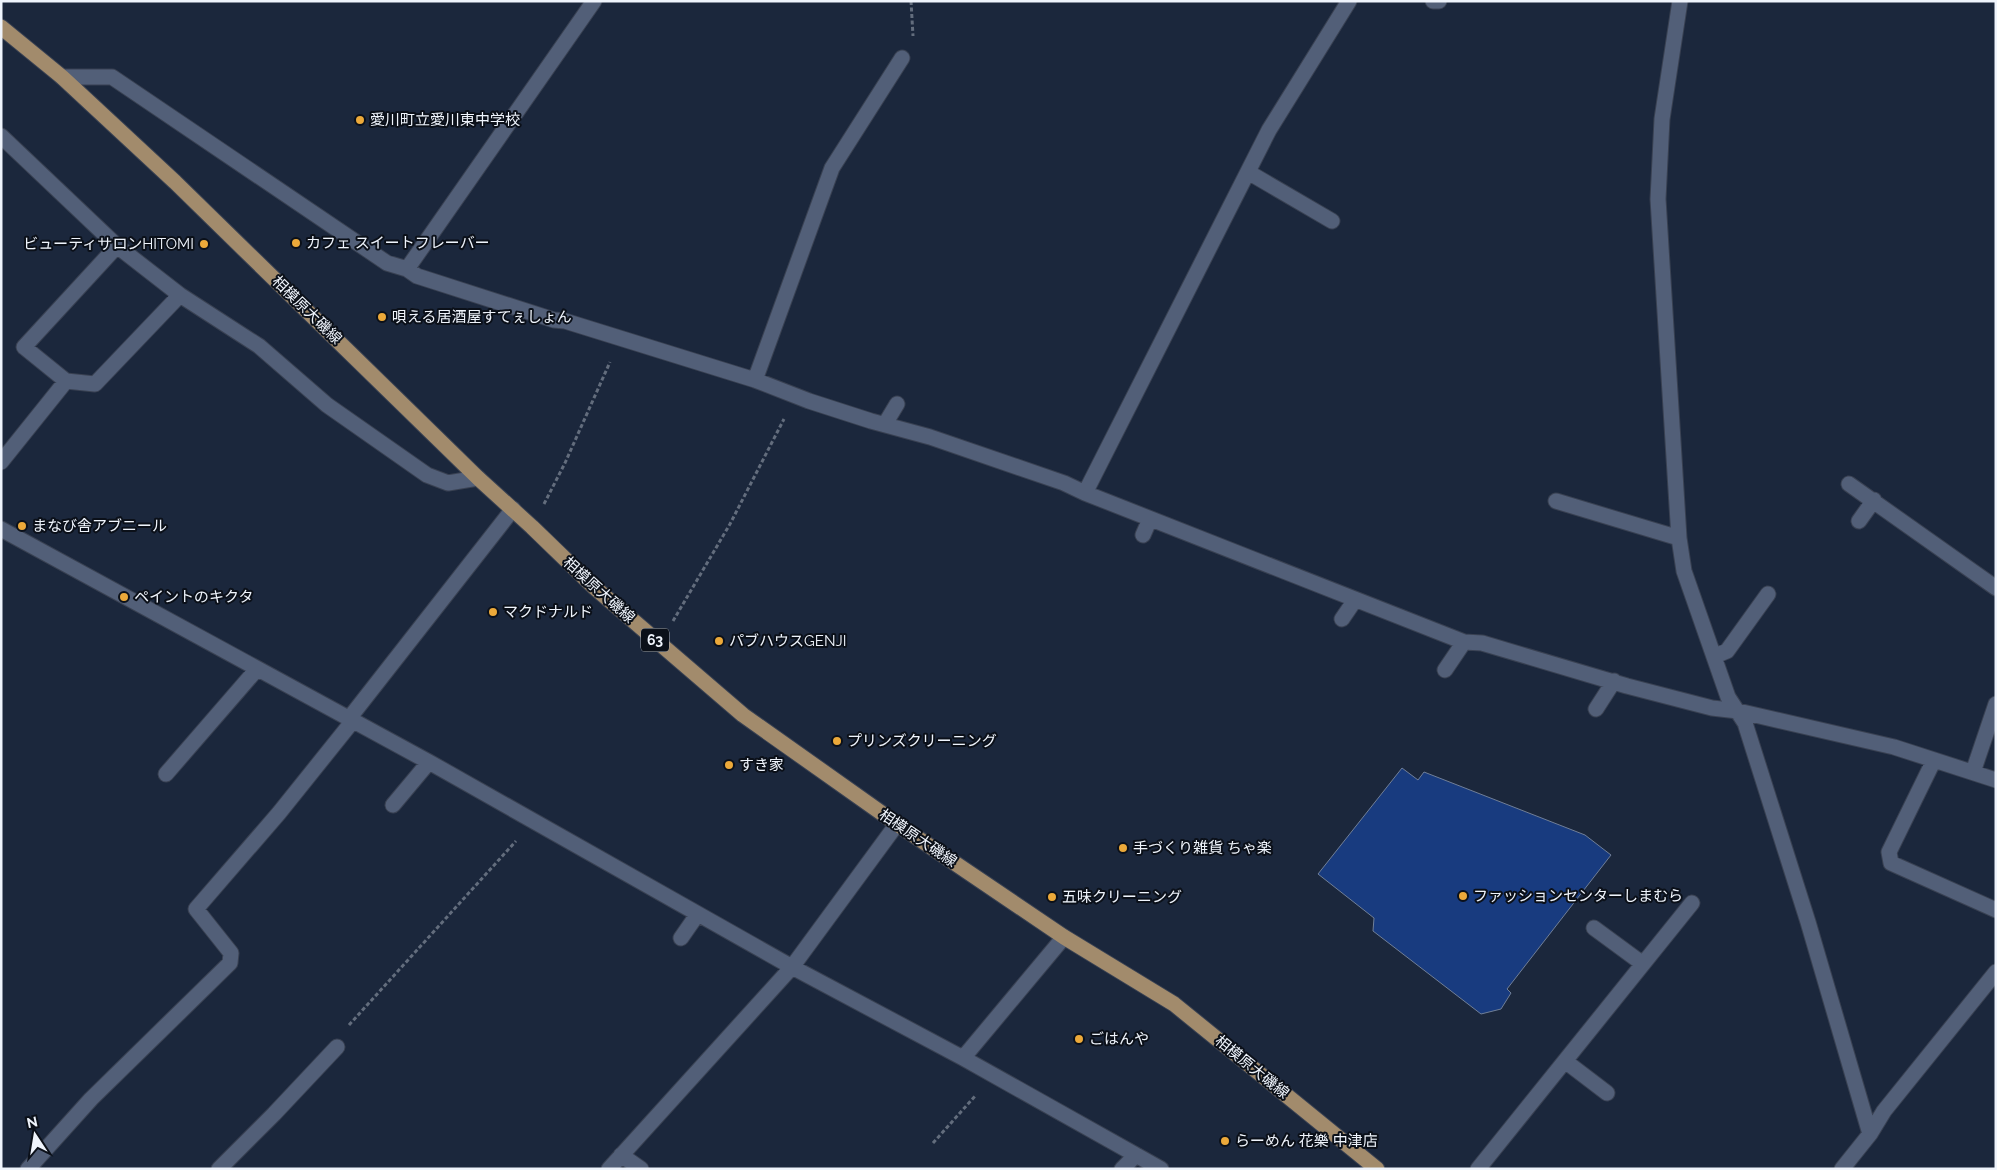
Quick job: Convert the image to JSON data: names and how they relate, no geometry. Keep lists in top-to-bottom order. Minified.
{"streets":{"main road":["相模原大磯線","63"]},"places":["愛川町立愛川東中学校","カフェ スイートフレーバー","ビューティサロンHITOMI","唄える居酒屋すてぇしょん","まなび舎アブニール","ペイントのキクタ","マクドナルド","パブハウスGENJI","プリンズクリーニング","すき家","手づくり雑貨 ちゃ楽","ファッションセンターしまむら","五味クリーニング","ごはんや","らーめん 花樂 中津店"],"north":"top"}
